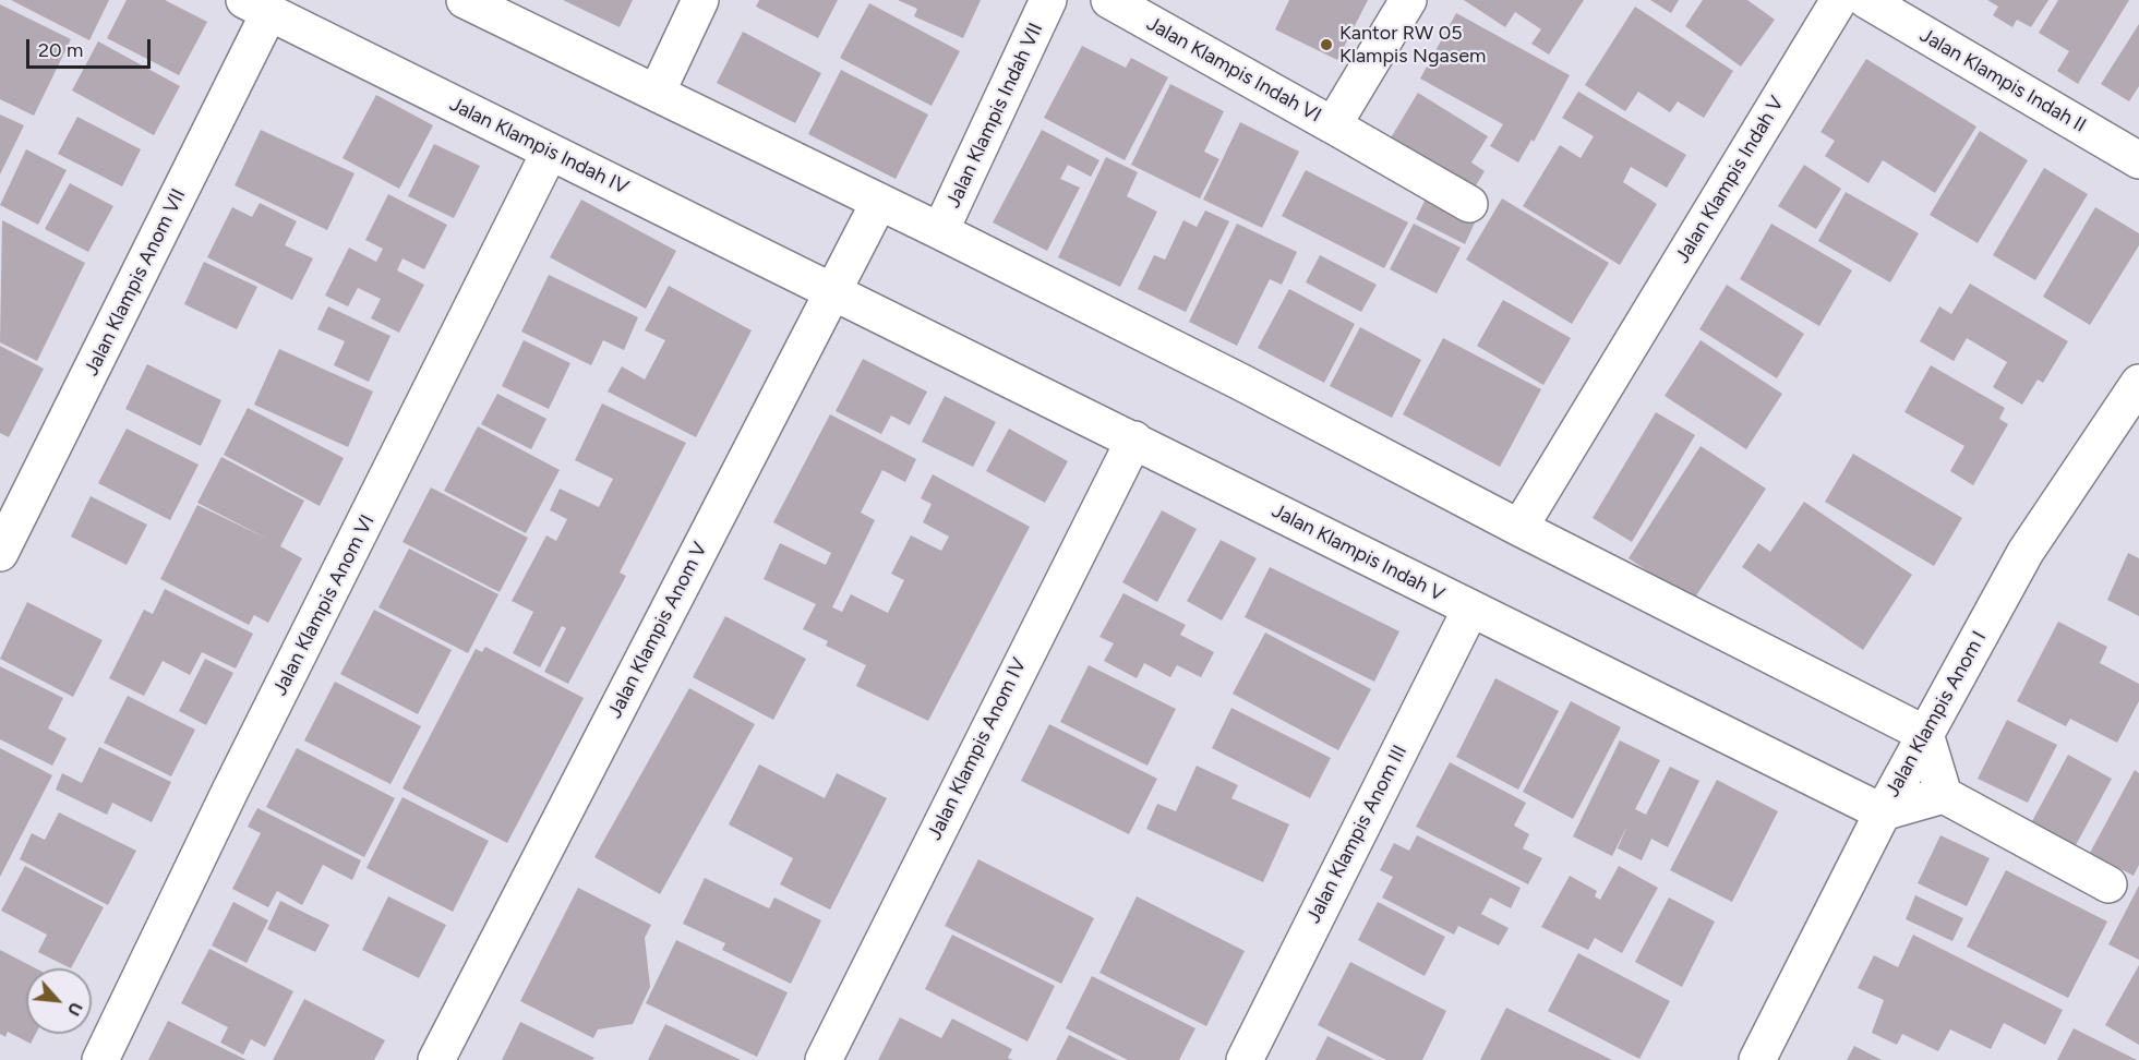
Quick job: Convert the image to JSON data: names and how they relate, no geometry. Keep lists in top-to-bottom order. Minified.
{"streets":{"street":["Jalan Klampis Indah VI","Jalan Klampis Indah II","Jalan Klampis Indah VII","Jalan Klampis Indah IV","Jalan Klampis Indah V","Jalan Klampis Anom VII","Jalan Klampis Anom VI","Jalan Klampis Anom V","Jalan Klampis Anom I","Jalan Klampis Anom IV","Jalan Klampis Anom III"]},"crossings":[["Jalan Klampis Indah IV","Jalan Klampis Indah V"],["Jalan Klampis Indah IV","Jalan Klampis Anom VII"],["Jalan Klampis Indah IV","Jalan Klampis Anom VI"],["Jalan Klampis Indah IV","Jalan Klampis Anom V"],["Jalan Klampis Indah V","Jalan Klampis Anom V"],["Jalan Klampis Indah V","Jalan Klampis Anom I"],["Jalan Klampis Indah V","Jalan Klampis Anom IV"],["Jalan Klampis Indah V","Jalan Klampis Anom III"]],"places":["Kantor RW 05 Klampis Ngasem"],"scale_bar":"20 m","north":"bottom right"}
